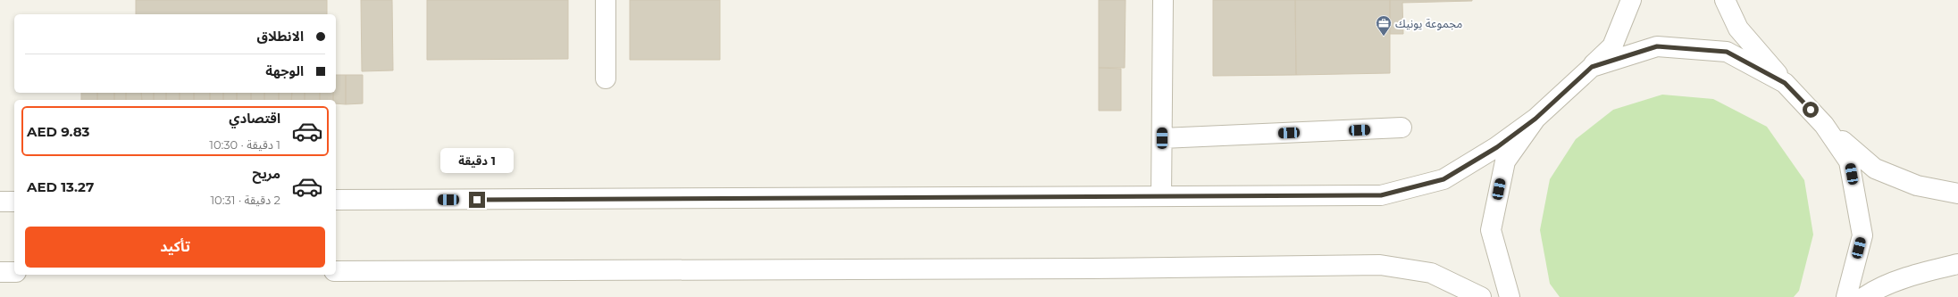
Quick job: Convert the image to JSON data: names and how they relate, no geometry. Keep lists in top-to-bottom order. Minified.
{"places":{"office":["مجموعة يونيك"]},"page":{"banner":["الانطلاق","الوجهة"],"list":[{"name":"اقتصادي","note":"1 دقيقة · 10:30","value":"AED 9.83"},{"name":"مريح","note":"2 دقيقة · 10:31","value":"AED 13.27"}],"bubble":"1 دقيقة","buttons":"تأكيد"}}
